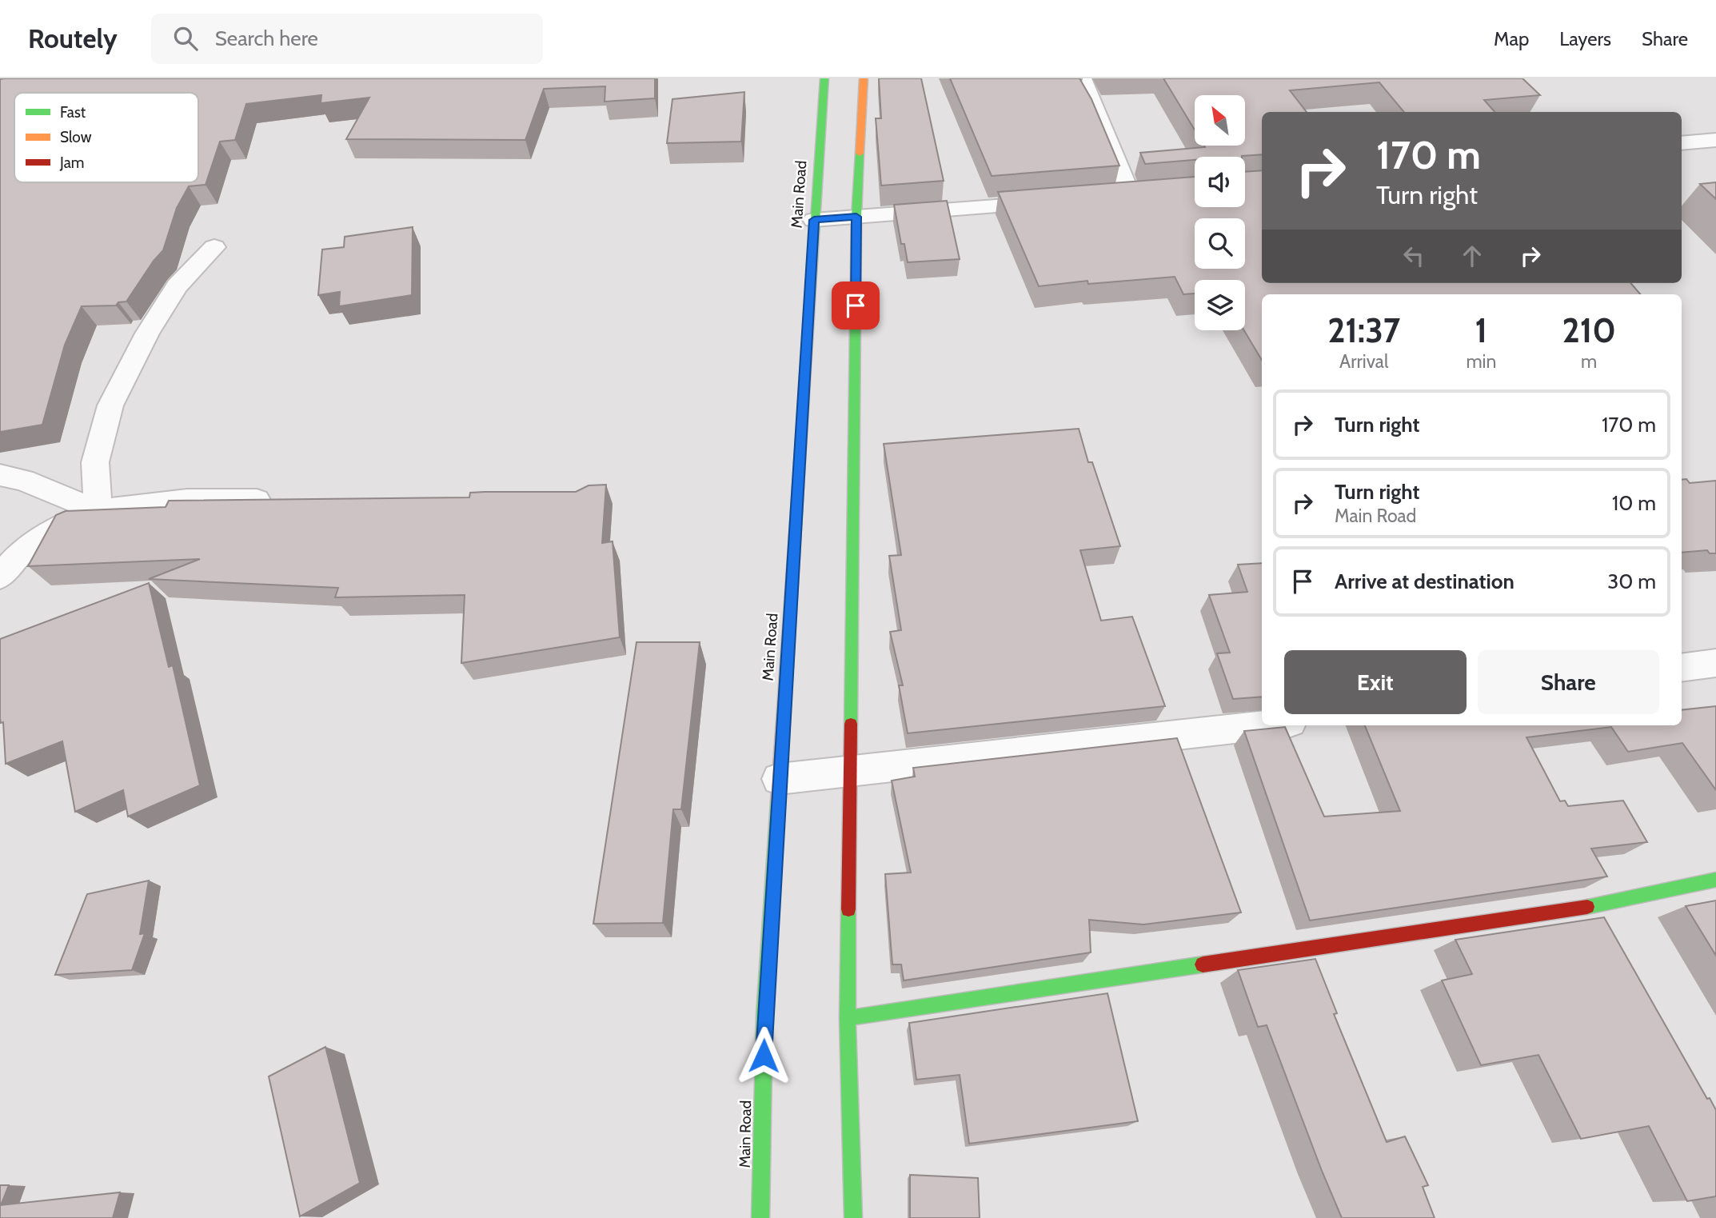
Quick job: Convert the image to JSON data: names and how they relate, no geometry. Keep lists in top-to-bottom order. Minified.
{"streets":{"main road":["Main Road"]},"legend":["Fast","Slow","Jam"],"north":"top left","page":{"header":"Routely","search":"Search here","nav":["Map","Layers","Share"],"turn":["170 m","Turn right"],"eta":["21:37","Arrival","1","min","210","m"],"list":[{"name":"Turn right","value":"170 m"},{"name":"Turn right","note":"Main Road","value":"10 m"},{"name":"Arrive at destination","value":"30 m"}],"buttons":["Exit","Share"]}}
